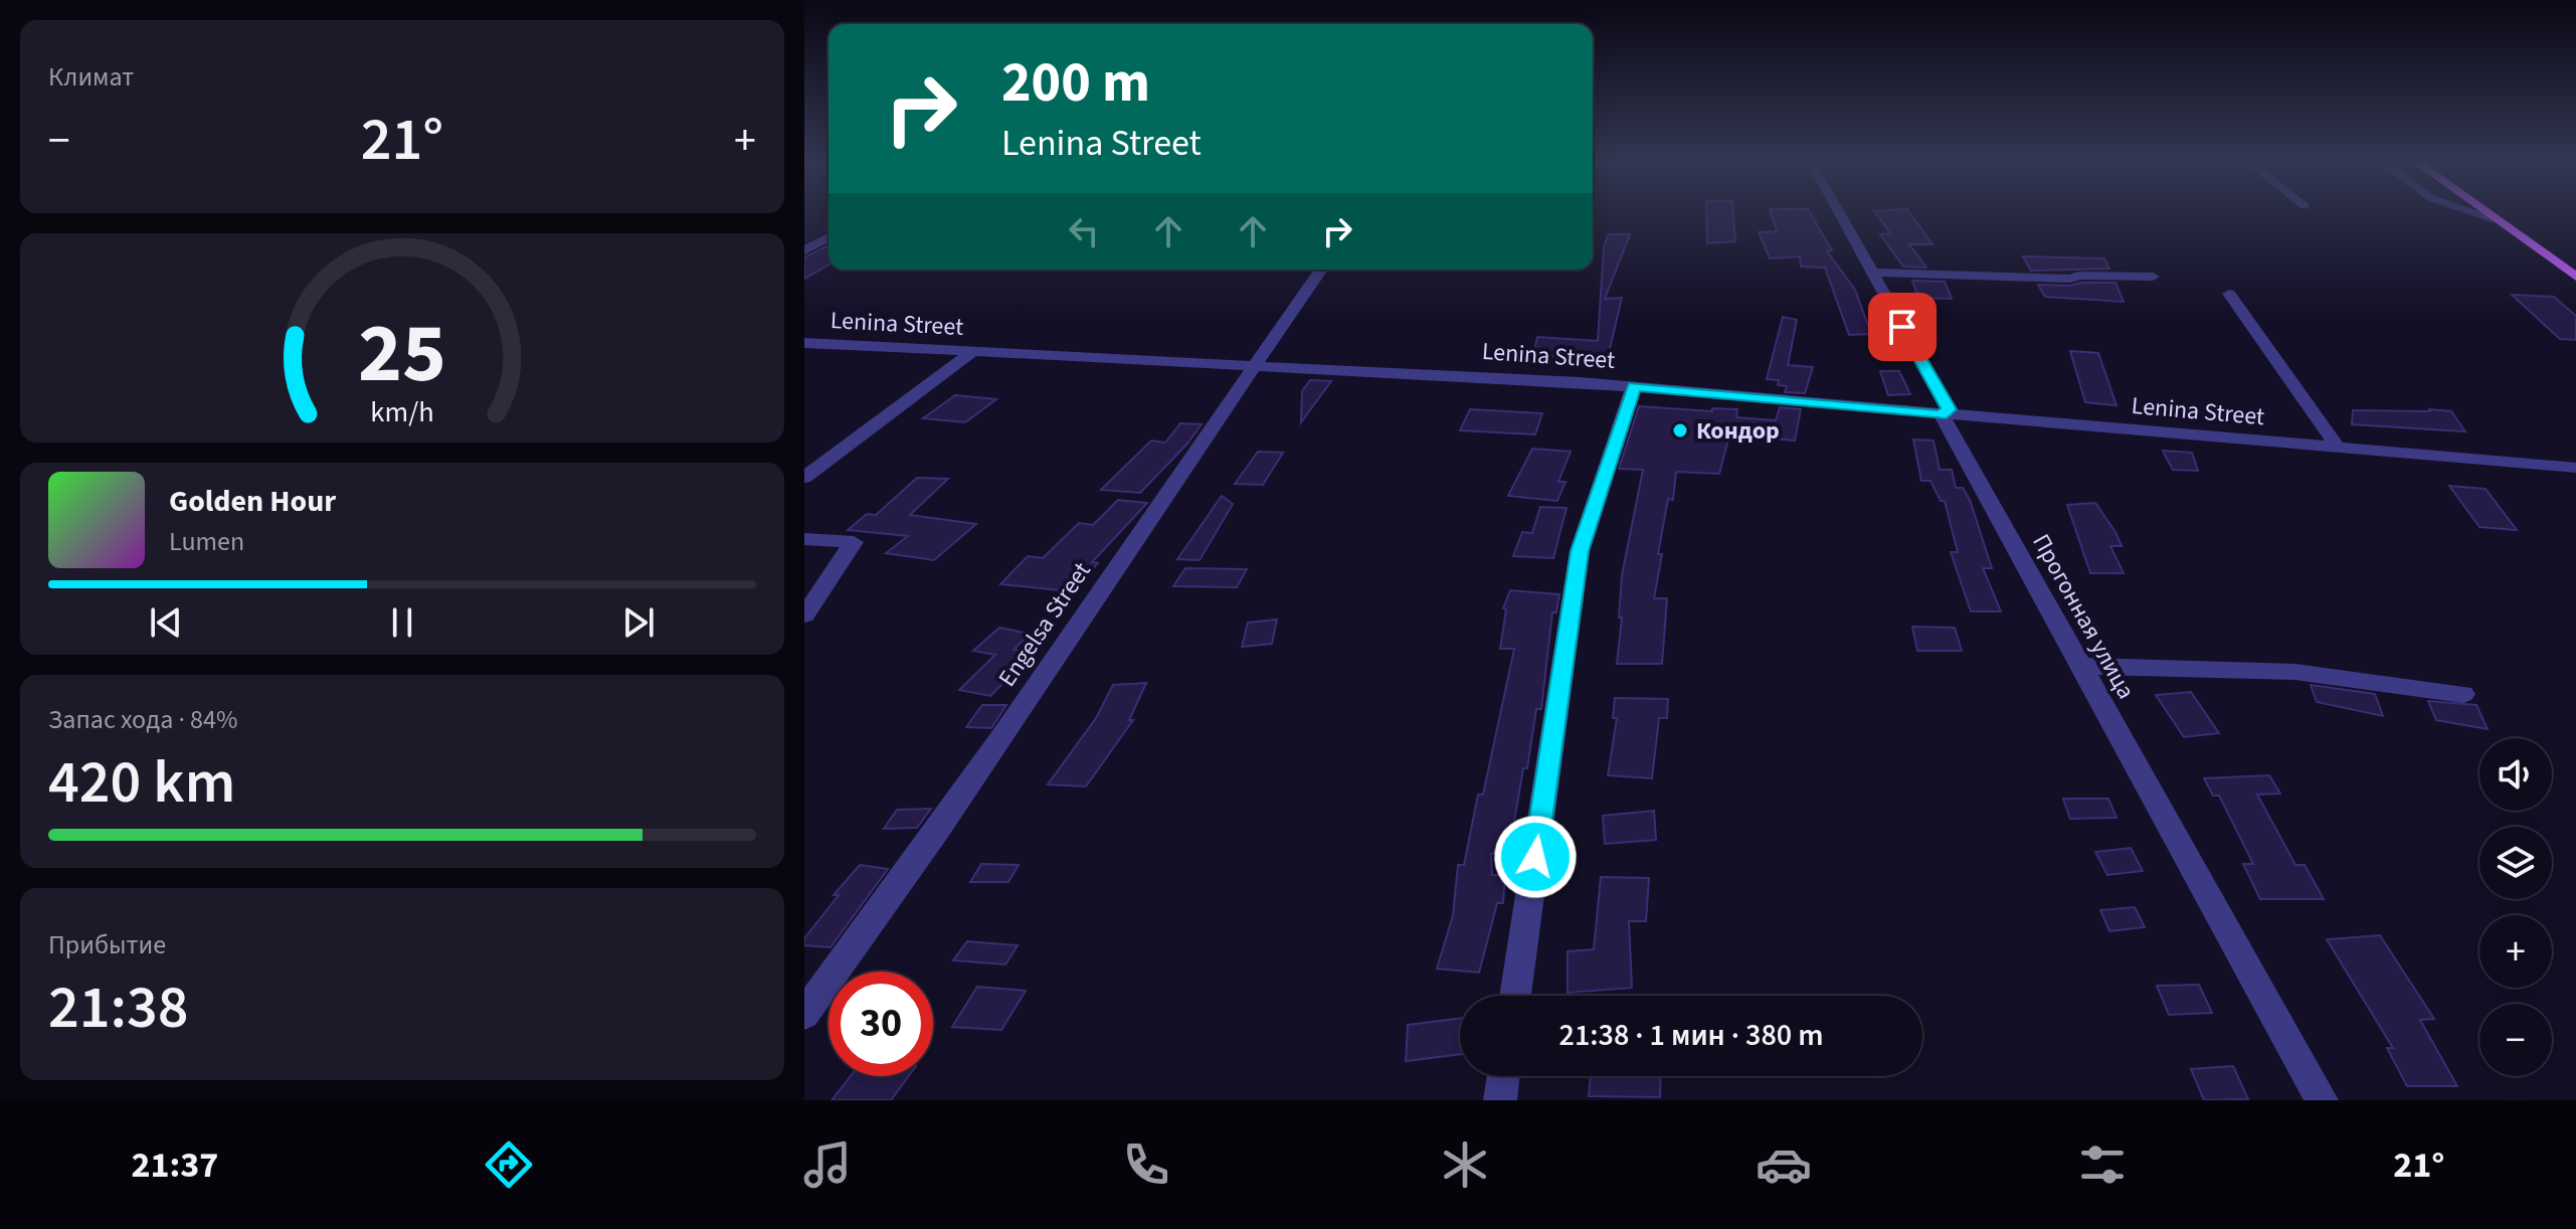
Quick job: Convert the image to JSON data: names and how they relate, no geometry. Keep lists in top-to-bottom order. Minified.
{"streets":{"street":["Lenina Street","Прогонная улица","Engelsa Street"]},"crossings":[["Lenina Street","Прогонная улица"],["Lenina Street","Engelsa Street"]],"places":["Кондор"],"page":{"tile":["Климат",["Запас хода · 84%","420 km"],["Прибытие","21:38"]],"turn":["200 m","Lenina Street"],"heat":["−","21°","+"],"song":["Golden Hour","Lumen"],"map_buttons":["+","−"],"limit":"30","trip":"21:38 · 1 мин · 380 m","tabs":["21:37","21°"],"gauge":["25","km/h"]}}
